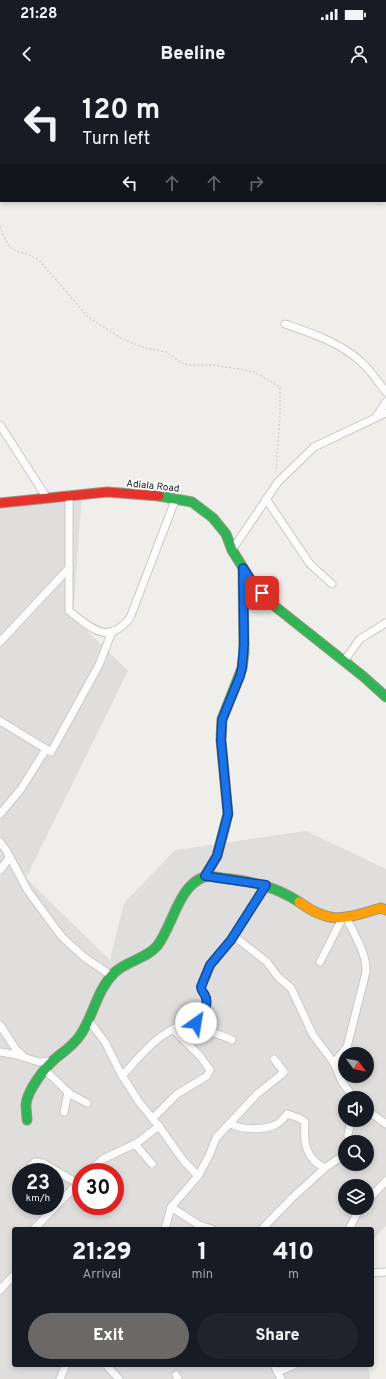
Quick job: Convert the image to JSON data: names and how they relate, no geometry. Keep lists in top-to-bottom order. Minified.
{"streets":{"street":["Adiala Road"]},"north":"bottom right","page":{"status":"21:28","header":"Beeline","turn":["120 m","Turn left"],"speed":"23 km/h","limit":"30","eta":["21:29","Arrival","1","min","410","m"],"buttons":["Exit","Share"]}}
